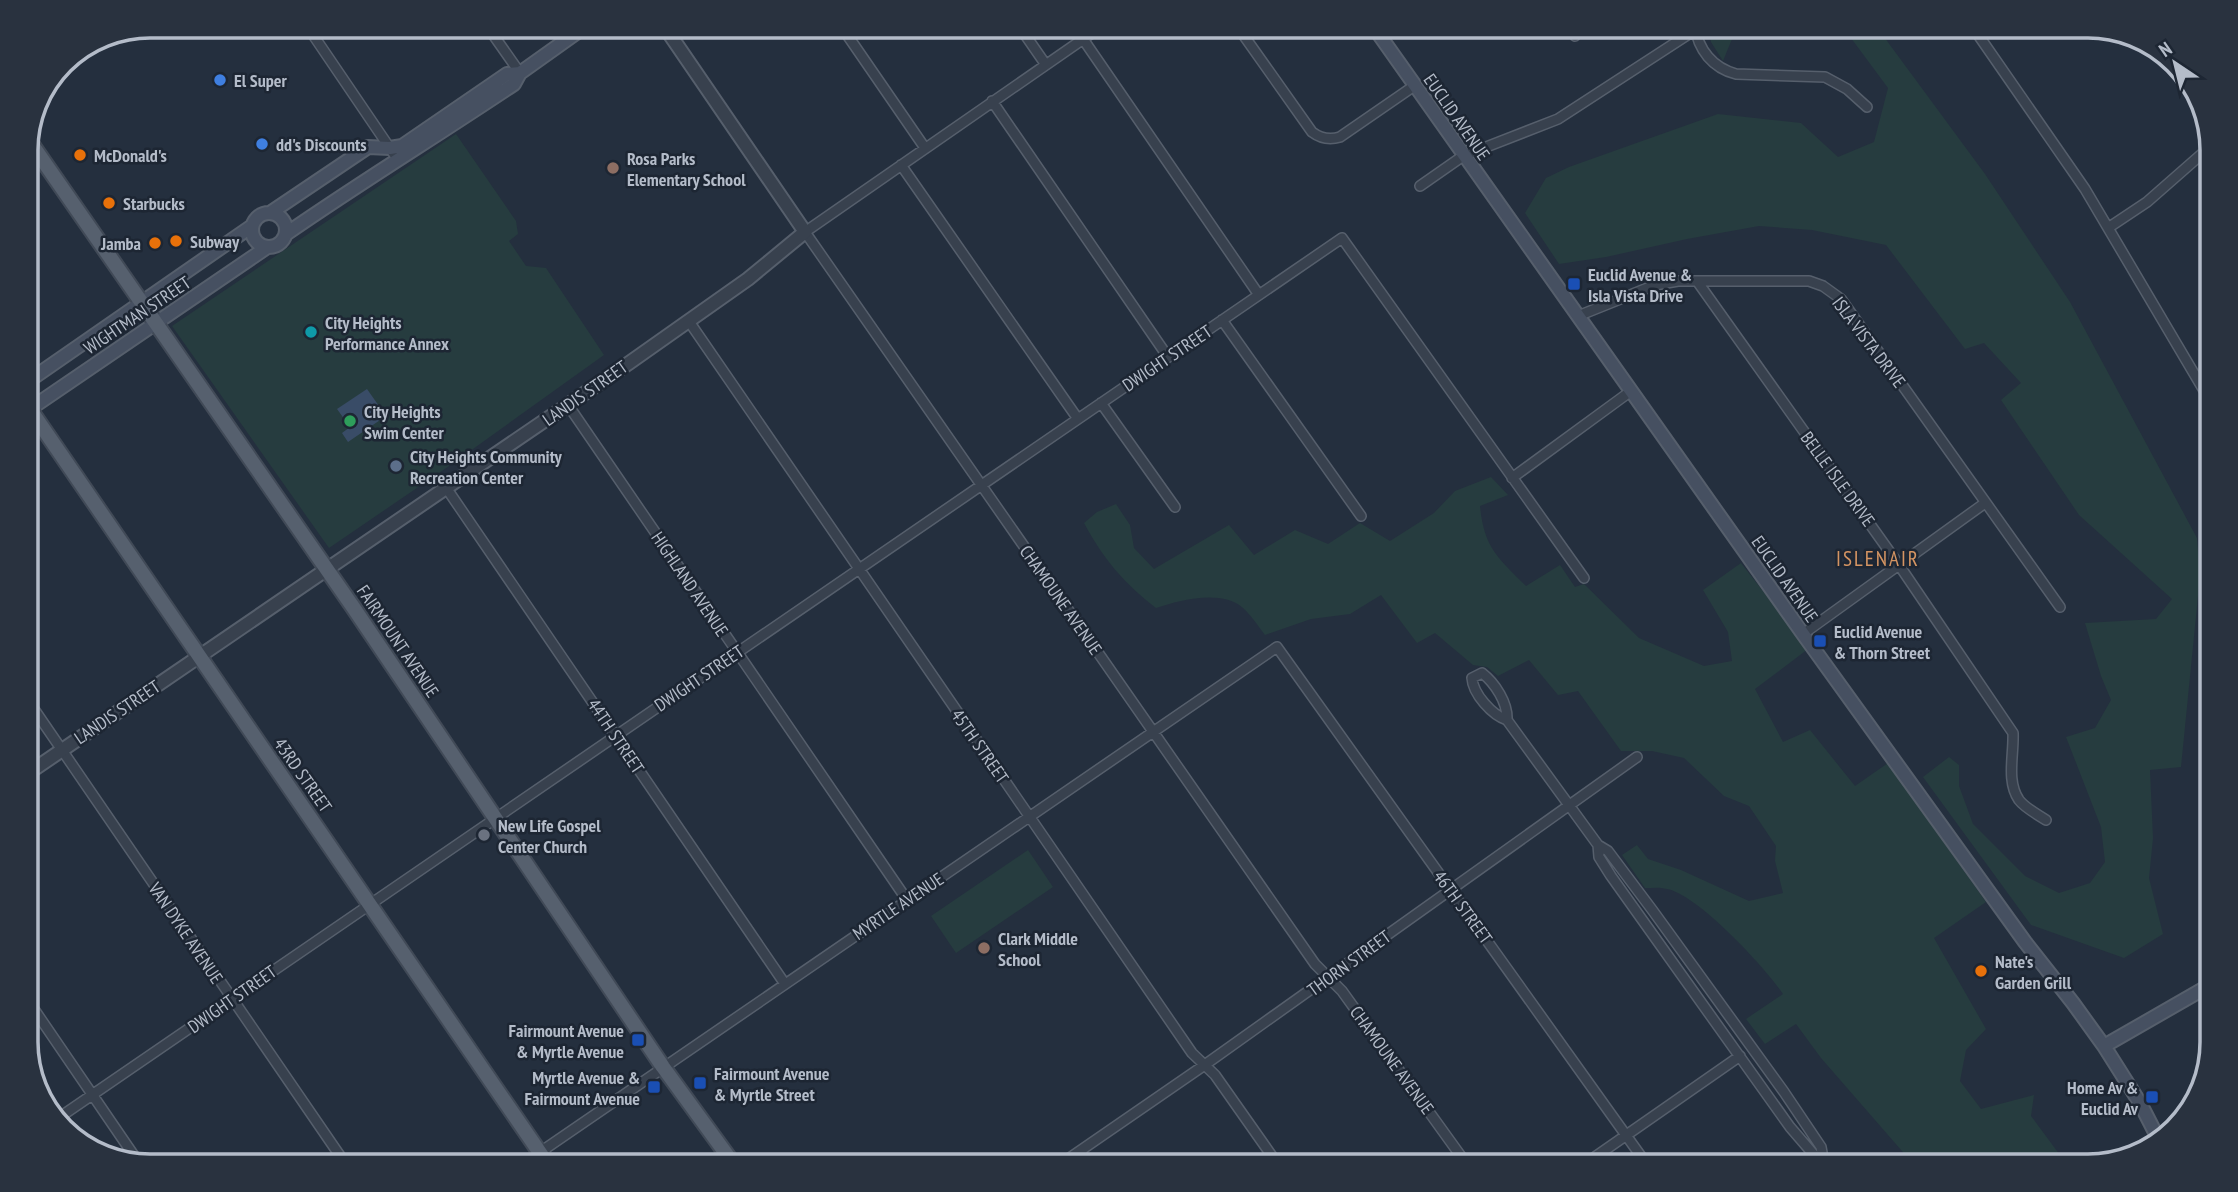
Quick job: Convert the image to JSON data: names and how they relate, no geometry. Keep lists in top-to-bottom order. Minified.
{"streets":{"main road":["EUCLID AVENUE","WIGHTMAN STREET","FAIRMOUNT AVENUE","43RD STREET"],"street":["ISLA VISTA DRIVE","DWIGHT STREET","LANDIS STREET","BELLE ISLE DRIVE","HIGHLAND AVENUE","CHAMOUNE AVENUE","44TH STREET","45TH STREET","MYRTLE AVENUE","46TH STREET","VAN DYKE AVENUE","THORN STREET"]},"crossings":[["EUCLID AVENUE","ISLA VISTA DRIVE"],["WIGHTMAN STREET","FAIRMOUNT AVENUE"],["ISLA VISTA DRIVE","BELLE ISLE DRIVE"],["DWIGHT STREET","HIGHLAND AVENUE"],["DWIGHT STREET","CHAMOUNE AVENUE"],["DWIGHT STREET","FAIRMOUNT AVENUE"],["DWIGHT STREET","44TH STREET"],["DWIGHT STREET","45TH STREET"],["DWIGHT STREET","43RD STREET"],["DWIGHT STREET","VAN DYKE AVENUE"],["LANDIS STREET","HIGHLAND AVENUE"],["LANDIS STREET","CHAMOUNE AVENUE"],["LANDIS STREET","FAIRMOUNT AVENUE"],["LANDIS STREET","44TH STREET"],["LANDIS STREET","45TH STREET"],["LANDIS STREET","43RD STREET"],["LANDIS STREET","VAN DYKE AVENUE"],["HIGHLAND AVENUE","MYRTLE AVENUE"],["CHAMOUNE AVENUE","MYRTLE AVENUE"],["CHAMOUNE AVENUE","THORN STREET"],["FAIRMOUNT AVENUE","MYRTLE AVENUE"],["44TH STREET","MYRTLE AVENUE"],["45TH STREET","MYRTLE AVENUE"],["45TH STREET","THORN STREET"],["43RD STREET","MYRTLE AVENUE"],["MYRTLE AVENUE","46TH STREET"],["46TH STREET","THORN STREET"]],"districts":["ISLENAIR"],"places":{"other":["El Super","dd's Discounts","McDonald's","Rosa Parks Elementary School","Starbucks","Subway","Jamba","City Heights Performance Annex","City Heights Swim Center","City Heights Community Recreation Center","New Life Gospel Center Church","Clark Middle School","Nate's Garden Grill"],"transit":["Euclid Avenue & Isla Vista Drive","Euclid Avenue & Thorn Street","Fairmount Avenue & Myrtle Avenue","Fairmount Avenue & Myrtle Street","Myrtle Avenue & Fairmount Avenue","Home Av & Euclid Av"]},"north":"top left"}
